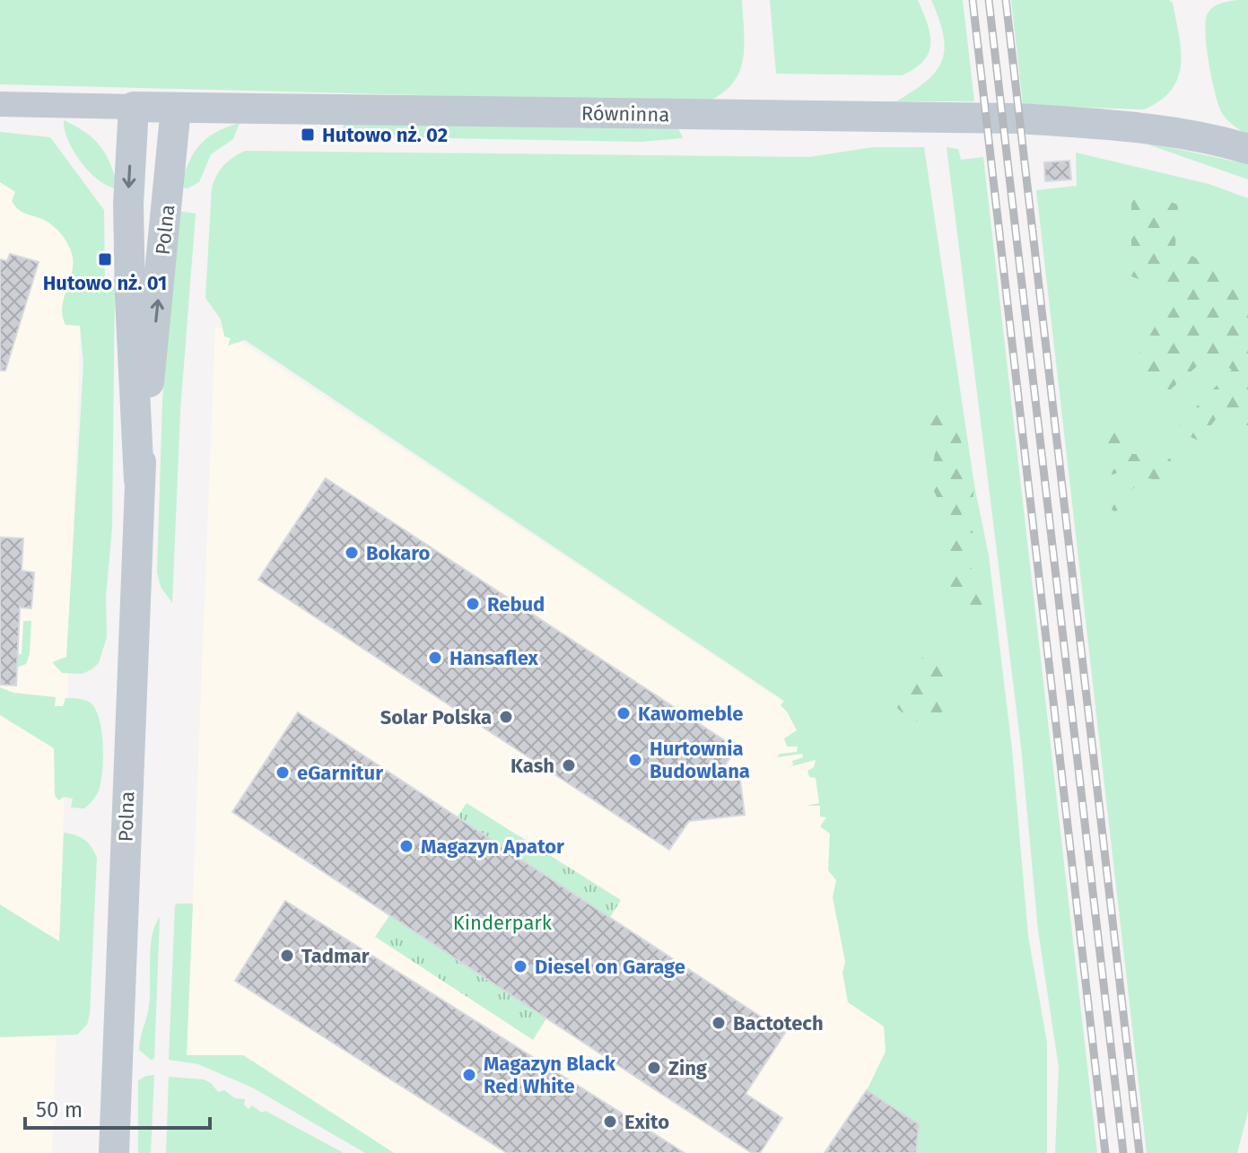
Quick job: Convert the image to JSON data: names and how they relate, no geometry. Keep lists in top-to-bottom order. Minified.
{"streets":{"street":["Równinna","Polna"]},"crossings":[["Równinna","Polna"]],"parks":["Kinderpark"],"places":{"transit":["Hutowo nż. 02","Hutowo nż. 01"],"other":["Bokaro","Rebud","Hansaflex","Kawomeble","Solar Polska","Hurtownia Budowlana","Kash","eGarnitur","Magazyn Apator","Tadmar","Diesel on Garage","Bactotech","Zing","Magazyn Black Red White","Exito"]},"scale_bar":"50 m"}
